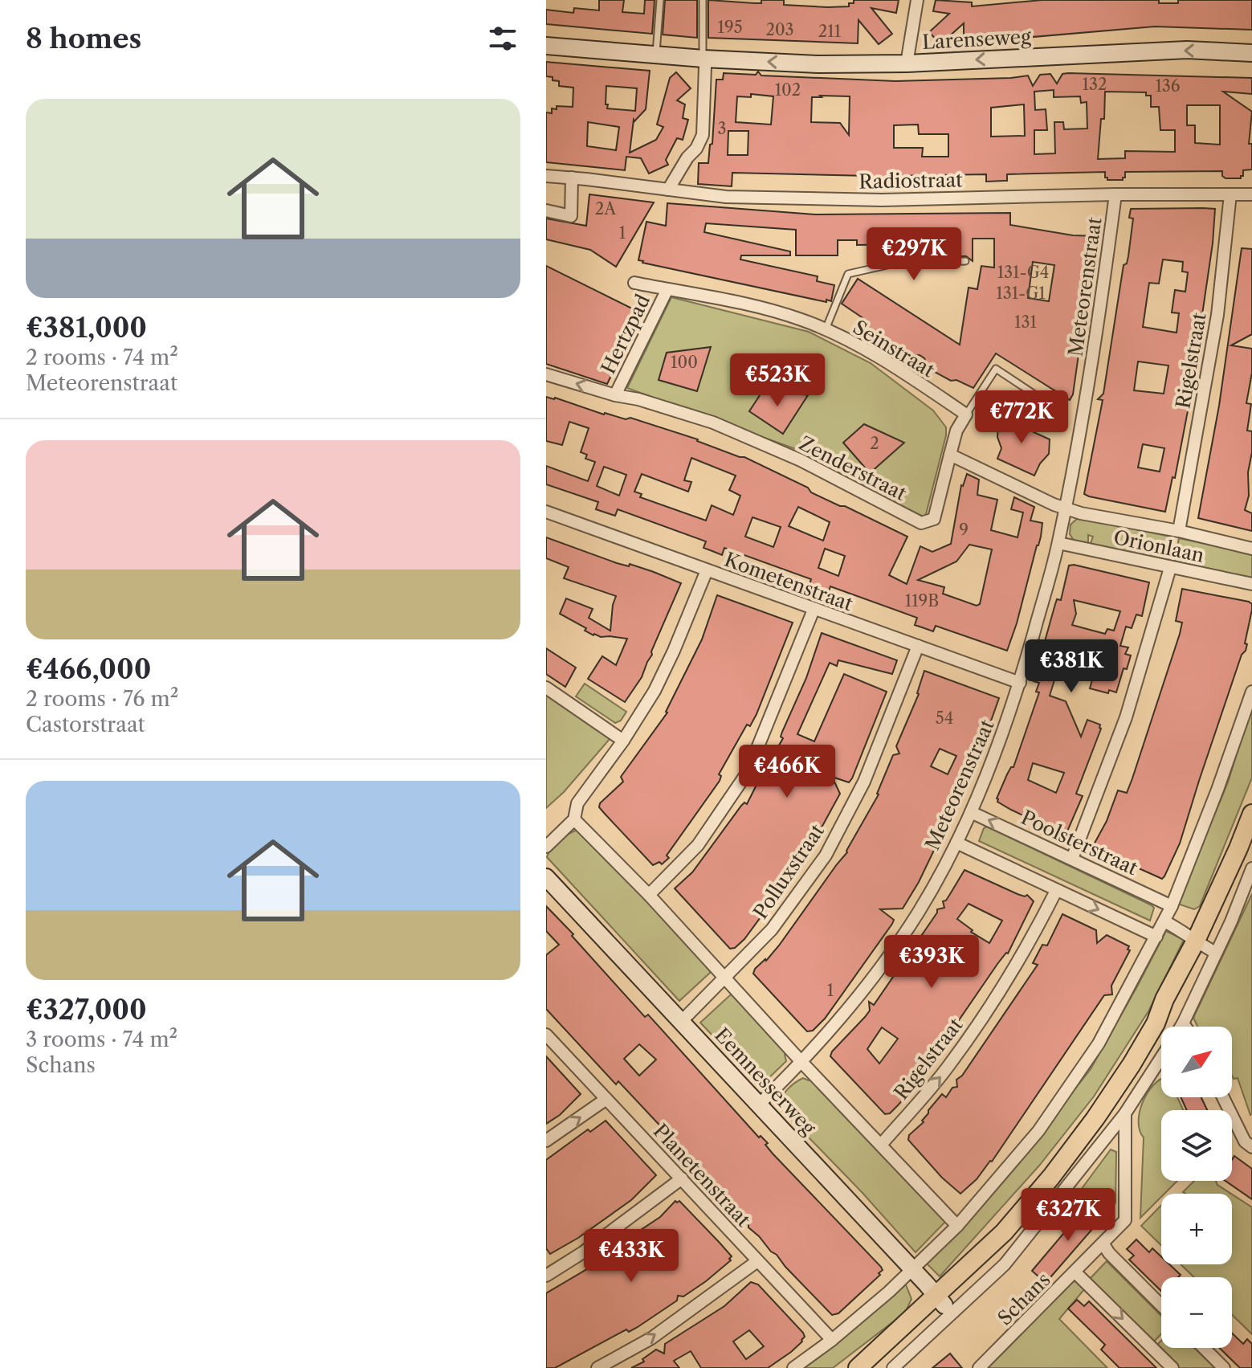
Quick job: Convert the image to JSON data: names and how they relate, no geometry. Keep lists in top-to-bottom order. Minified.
{"streets":{"street":["Larenseweg","Radiostraat","Meteorenstraat","Hertzpad","Seinstraat","Rigelstraat","Zenderstraat","Orionlaan","Kometenstraat","Poolsterstraat","Polluxstraat","Eemnesserweg","Planetenstraat","Schans"]},"crossings":[["Radiostraat","Meteorenstraat"],["Radiostraat","Rigelstraat"],["Meteorenstraat","Orionlaan"],["Meteorenstraat","Kometenstraat"],["Meteorenstraat","Poolsterstraat"],["Meteorenstraat","Eemnesserweg"],["Hertzpad","Seinstraat"],["Hertzpad","Zenderstraat"],["Rigelstraat","Orionlaan"],["Rigelstraat","Eemnesserweg"],["Kometenstraat","Polluxstraat"],["Polluxstraat","Eemnesserweg"]],"one_way":["Larenseweg","Rigelstraat"],"house_numbers":["195","203","211","132","136","102","3","2A","1","131-G4","131-G1","131","100","2","9","119B","54","1"],"north":"top right","page":{"heading":"8 homes","list":[{"name":"€381,000","note":"2 rooms · 74 m² · Meteorenstraat"},{"name":"€466,000","note":"2 rooms · 76 m² · Castorstraat"},{"name":"€327,000","note":"3 rooms · 74 m² · Schans"}],"price":["€297K","€523K","€772K","€381K","€466K","€393K","€327K","€433K"],"map_buttons":["+","−"]}}
